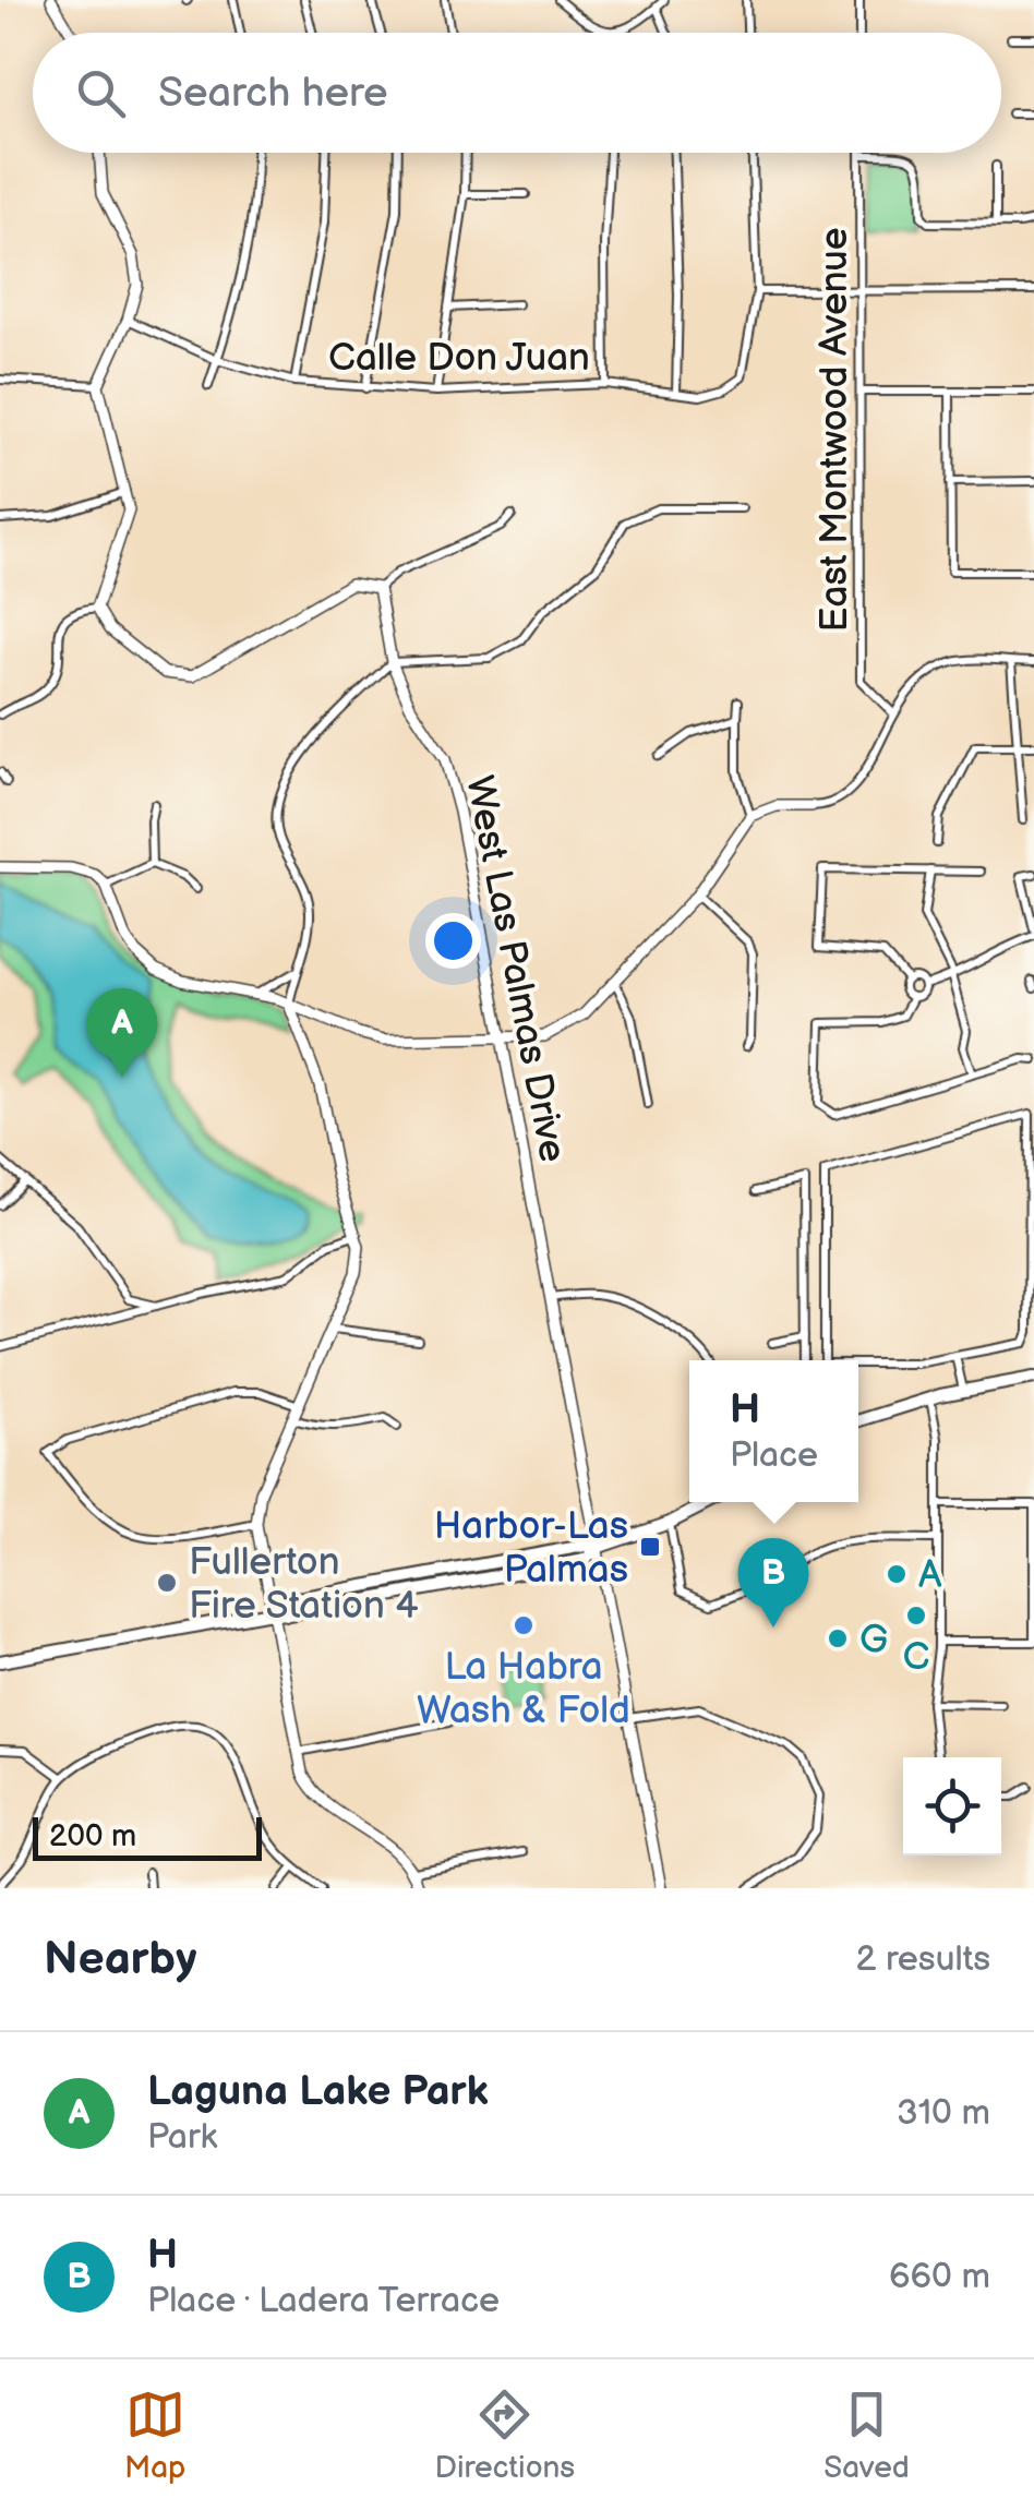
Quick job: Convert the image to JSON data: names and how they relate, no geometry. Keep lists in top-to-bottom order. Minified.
{"streets":{"street":["Calle Don Juan","East Montwood Avenue","West Las Palmas Drive"]},"places":{"transit":["Harbor-Las Palmas"],"other":["A","Fullerton Fire Station 4","C","La Habra Wash & Fold","G"]},"scale_bar":"200 m","page":{"search":"Search here","pins":["A","B"],"popup":["H","Place"],"scale":"200 m","heading":["Nearby","2 results"],"list":[{"mark":"A","name":"Laguna Lake Park","note":"Park","value":"310 m"},{"mark":"B","name":"H","note":"Place · Ladera Terrace","value":"660 m"}],"nav":["Map","Directions","Saved"]}}
